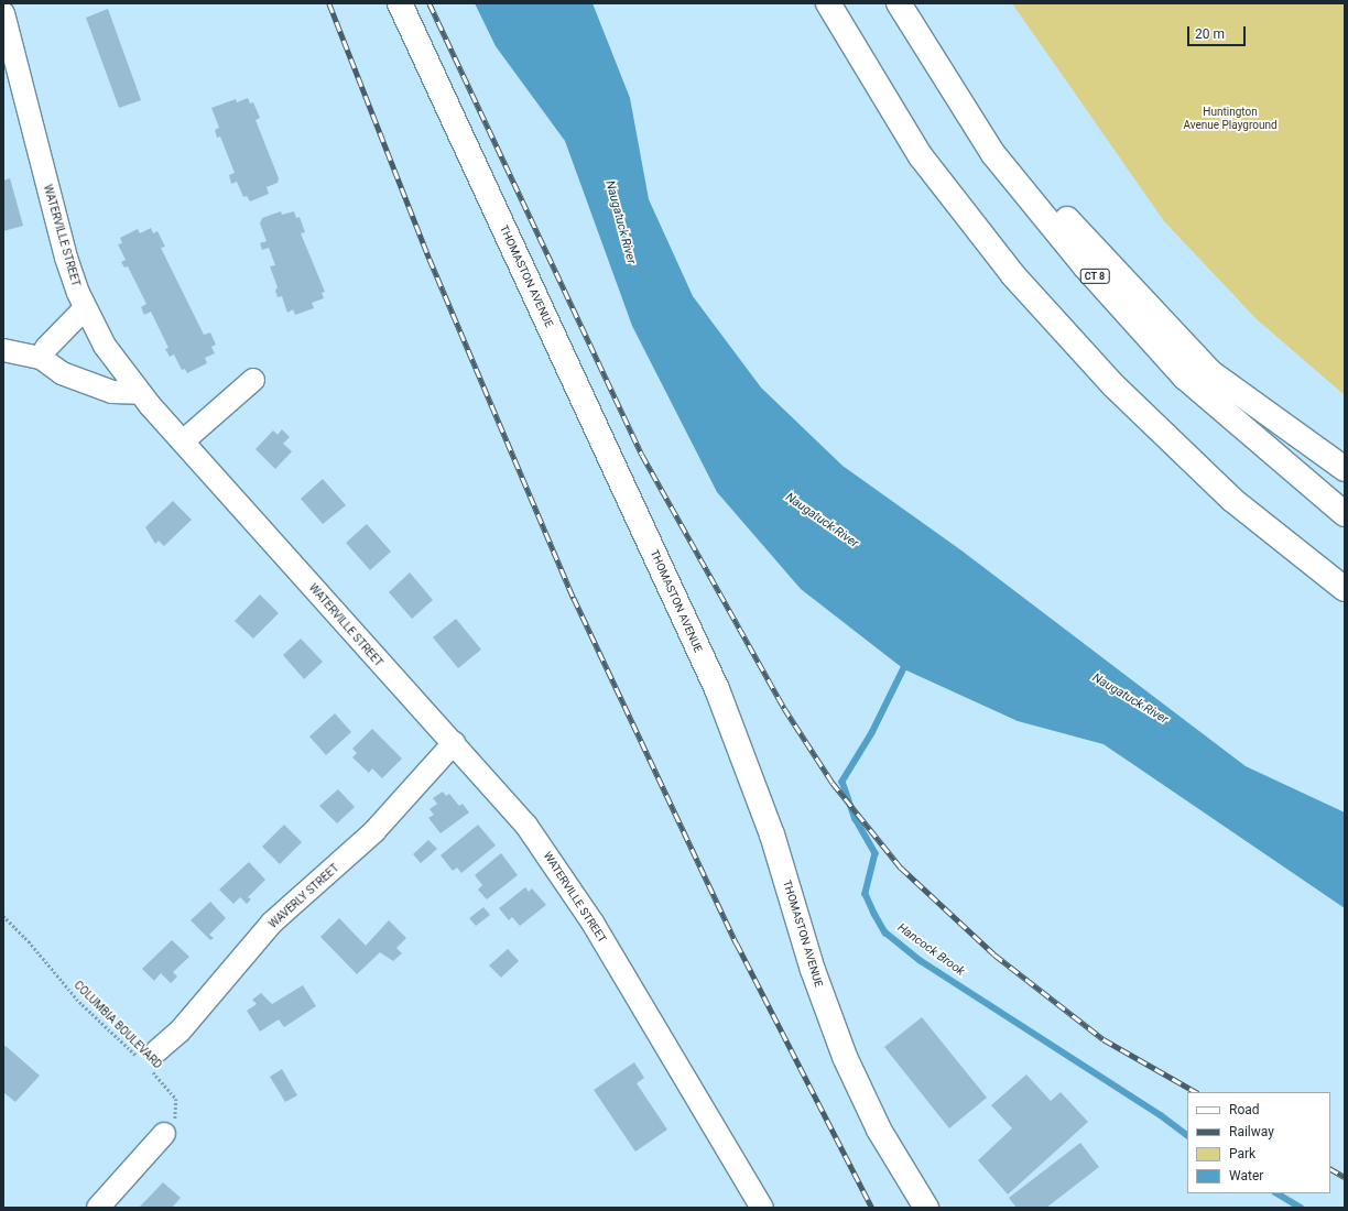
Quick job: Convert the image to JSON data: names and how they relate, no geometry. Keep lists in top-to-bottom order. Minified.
{"streets":{"main road":["THOMASTON AVENUE","CT 8"],"street":["WATERVILLE STREET","WAVERLY STREET"],"path":["COLUMBIA BOULEVARD"]},"crossings":[["WATERVILLE STREET","WAVERLY STREET"],["WAVERLY STREET","COLUMBIA BOULEVARD"]],"water":["Naugatuck River","Hancock Brook"],"parks":["Huntington Avenue Playground"],"legend":["Road","Railway","Park","Water"],"scale_bar":"20 m"}
